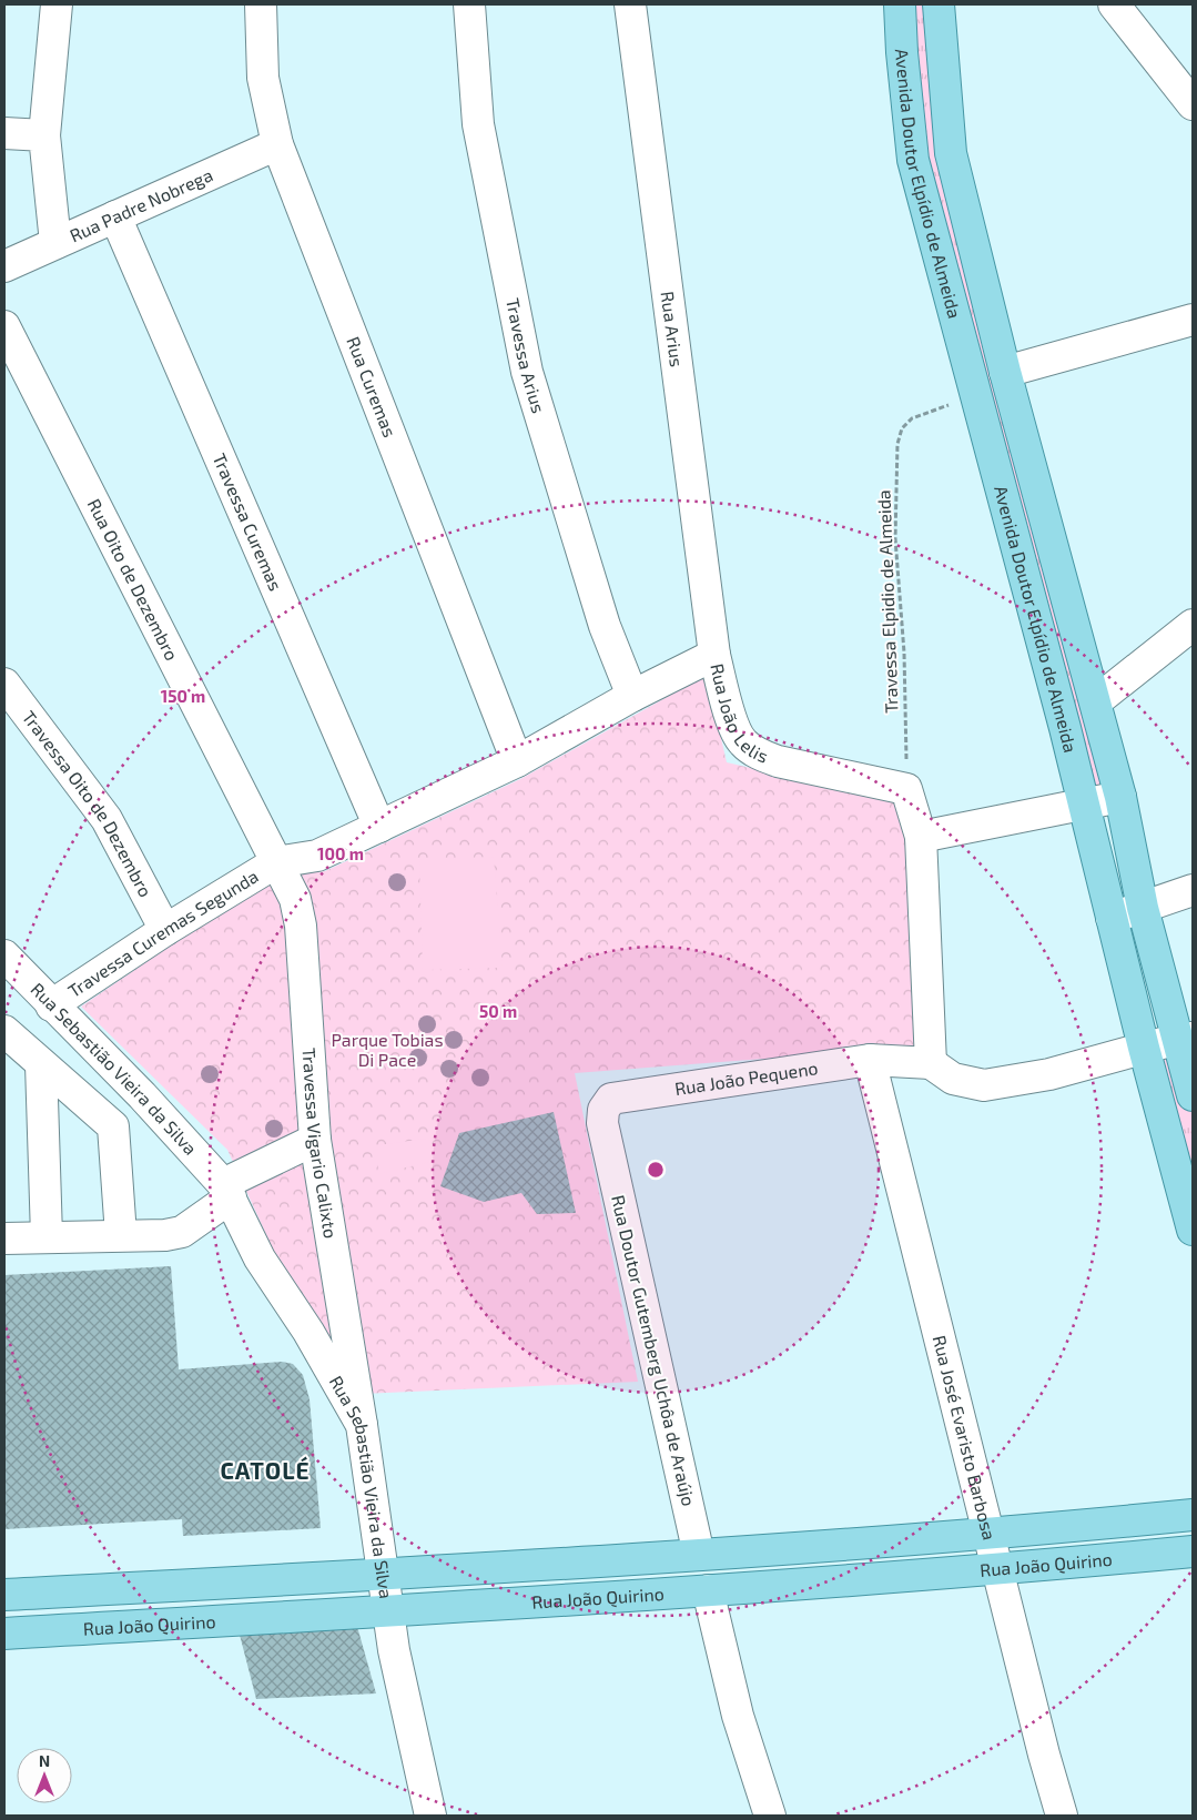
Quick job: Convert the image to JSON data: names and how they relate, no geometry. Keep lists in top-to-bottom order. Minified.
{"streets":{"main road":["Avenida Doutor Elpídio de Almeida","Rua João Quirino"],"street":["Rua Padre Nobrega","Rua Arius","Travessa Arius","Rua Curemas","Travessa Curemas","Rua Oito de Dezembro","Rua João Lelis","Travessa Oito de Dezembro","Travessa Curemas Segunda","Rua Sebastião Vieira da Silva","Rua João Pequeno","Travessa Vigario Calixto","Rua Doutor Gutemberg Uchôa de Araújo","Rua José Evaristo Barbosa"],"path":["Travessa Elpidio de Almeida"]},"crossings":[["Avenida Doutor Elpídio de Almeida","Travessa Elpidio de Almeida"],["Rua Padre Nobrega","Rua Curemas"],["Rua Padre Nobrega","Travessa Curemas"],["Rua Arius","Rua João Lelis"],["Travessa Arius","Rua João Lelis"],["Rua Curemas","Rua João Lelis"],["Travessa Curemas","Rua João Lelis"],["Rua Oito de Dezembro","Rua João Lelis"],["Rua Oito de Dezembro","Travessa Curemas Segunda"],["Rua Oito de Dezembro","Travessa Vigario Calixto"],["Travessa Elpidio de Almeida","Rua João Lelis"],["Rua João Lelis","Travessa Curemas Segunda"],["Rua João Lelis","Travessa Vigario Calixto"],["Travessa Oito de Dezembro","Travessa Curemas Segunda"],["Travessa Curemas Segunda","Rua Sebastião Vieira da Silva"],["Travessa Curemas Segunda","Travessa Vigario Calixto"],["Rua Sebastião Vieira da Silva","Travessa Vigario Calixto"],["Rua Sebastião Vieira da Silva","Rua João Quirino"],["Rua João Pequeno","Rua Doutor Gutemberg Uchôa de Araújo"],["Rua João Pequeno","Rua José Evaristo Barbosa"],["Rua Doutor Gutemberg Uchôa de Araújo","Rua João Quirino"],["Rua José Evaristo Barbosa","Rua João Quirino"]],"districts":["CATOLÉ"],"parks":["Parque Tobias Di Pace"],"north":"top","rings":["150 m","100 m","50 m"]}
